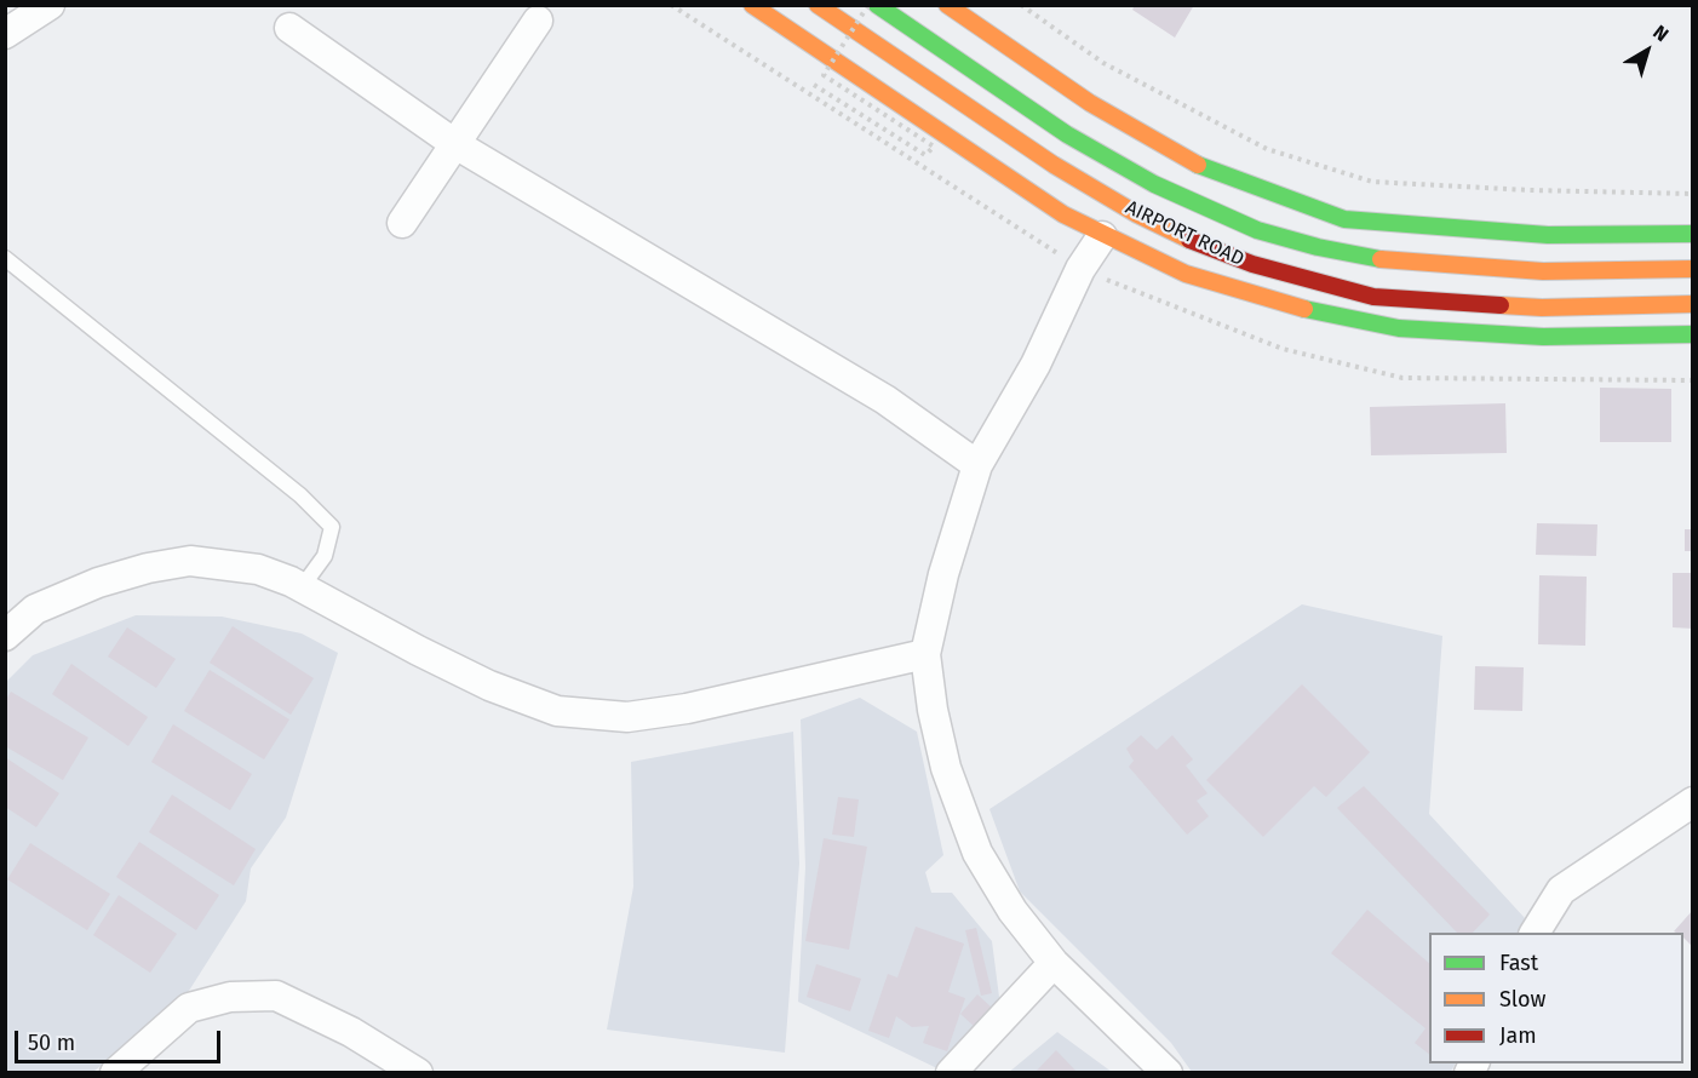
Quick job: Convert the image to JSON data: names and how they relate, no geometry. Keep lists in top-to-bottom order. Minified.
{"streets":{"main road":["AIRPORT ROAD"]},"legend":["Fast","Slow","Jam"],"scale_bar":"50 m","north":"top right"}
